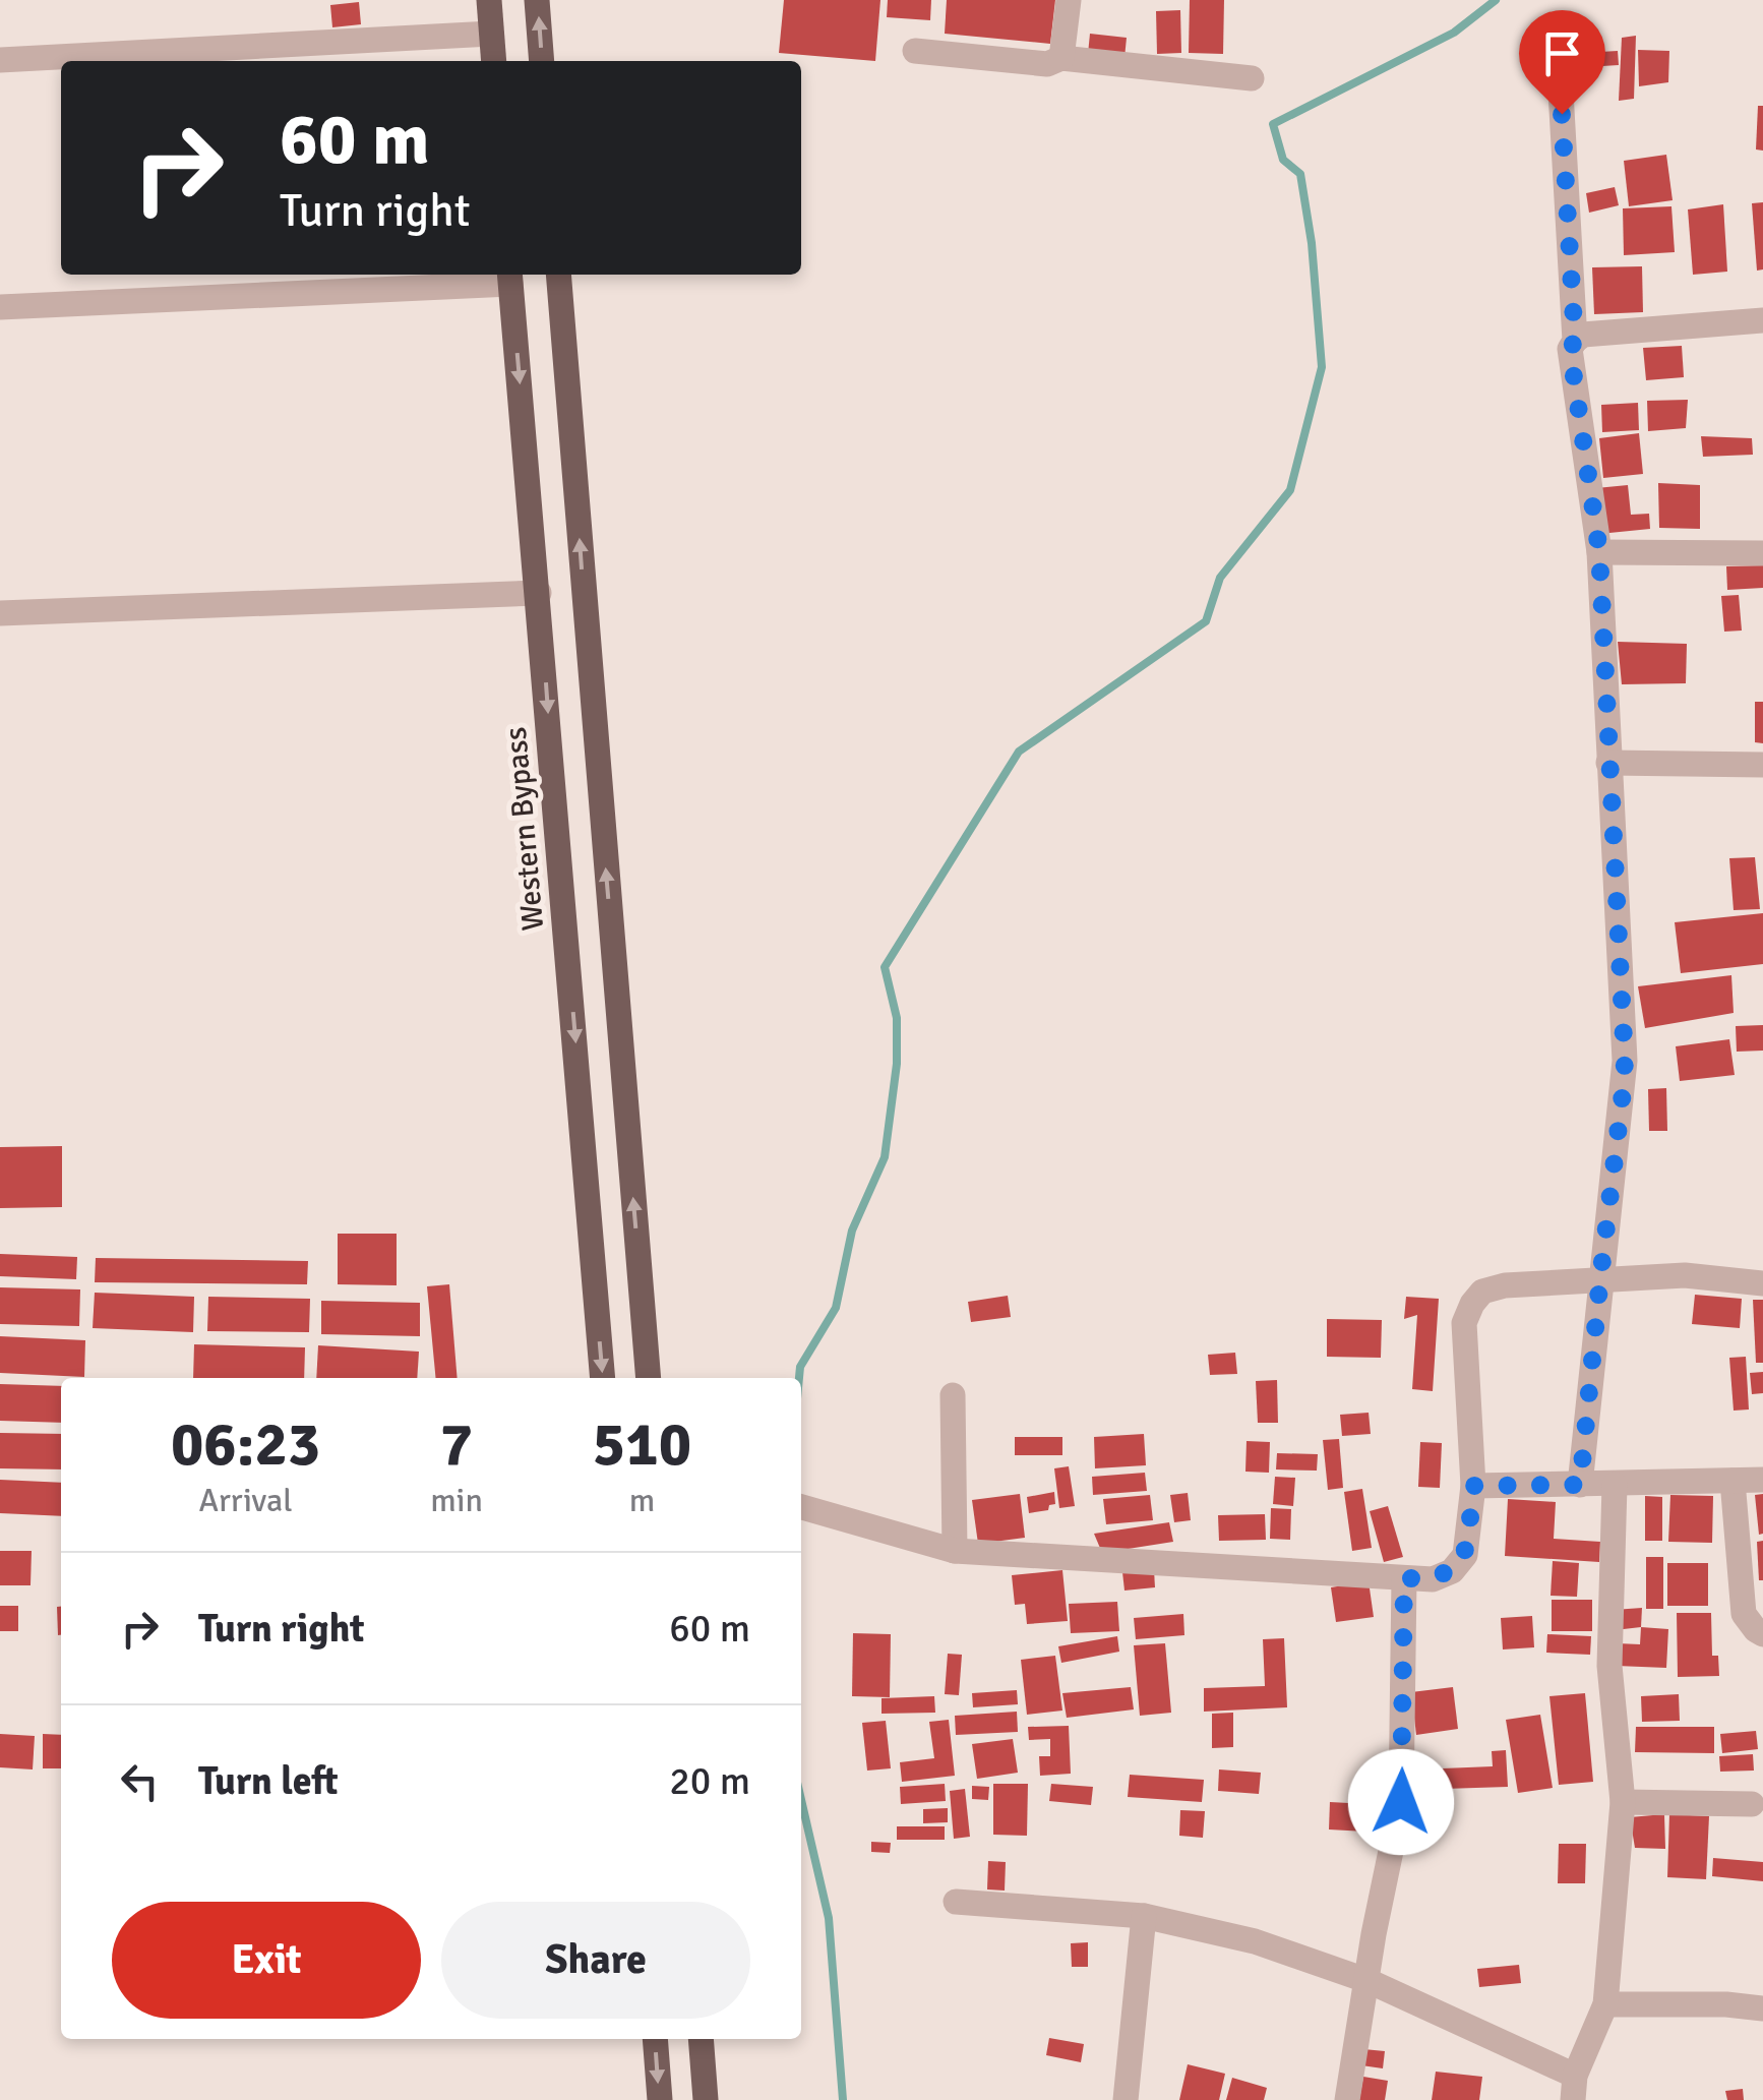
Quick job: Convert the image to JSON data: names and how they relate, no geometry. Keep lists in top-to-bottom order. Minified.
{"streets":{"main road":["Western Bypass"]},"page":{"turn":["60 m","Turn right"],"eta":["06:23","Arrival","7","min","510","m"],"list":[{"name":"Turn right","value":"60 m"},{"name":"Turn left","value":"20 m"}],"buttons":["Exit","Share"]}}
